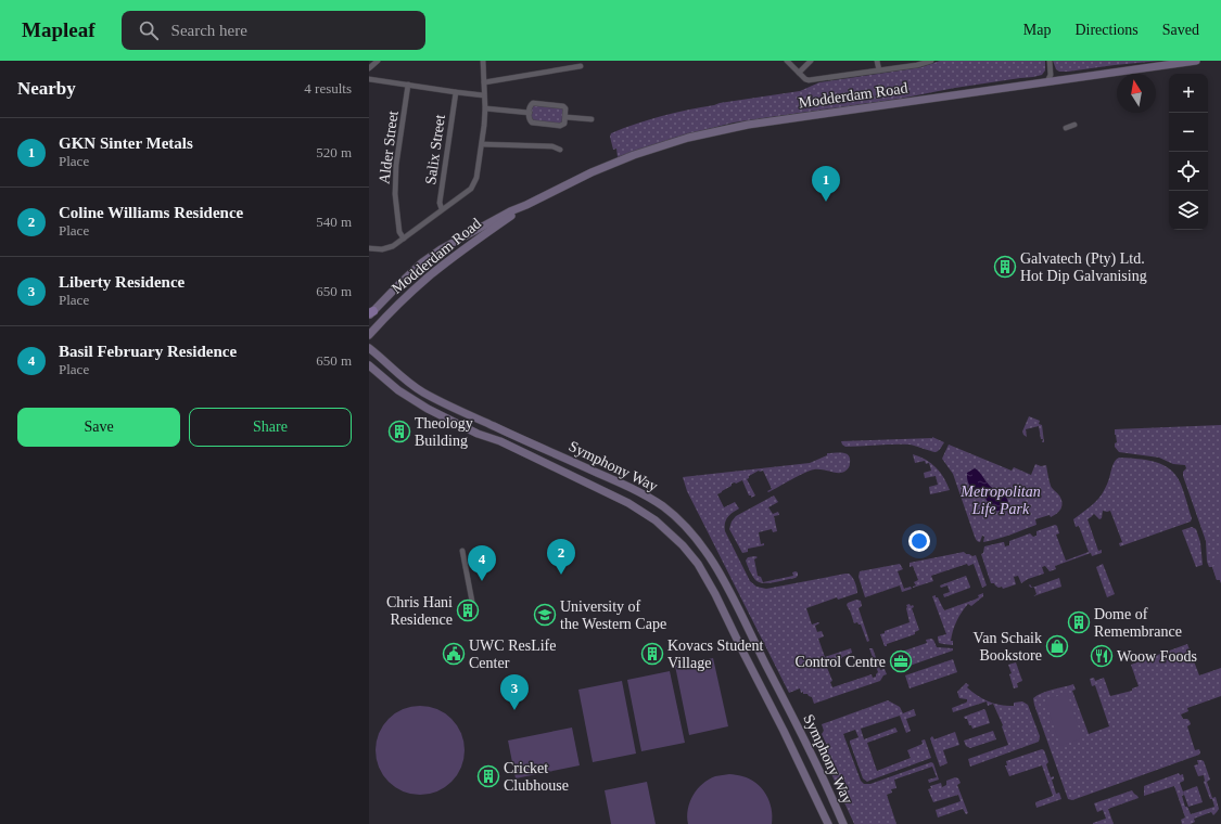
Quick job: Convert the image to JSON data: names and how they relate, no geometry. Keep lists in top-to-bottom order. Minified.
{"streets":{"main road":["Modderdam Road","Symphony Way"],"street":["Alder Street","Salix Street"]},"parks":["Metropolitan Life Park"],"places":{"building":["Galvatech (Pty) Ltd. Hot Dip Galvanising","Theology Building","Chris Hani Residence","Dome of Remembrance","Kovacs Student Village","Cricket Clubhouse"],"school or university":["University of the Western Cape"],"shop":["Van Schaik Bookstore"],"public building":["UWC ResLife Center"],"restaurant":["Woow Foods"],"office":["Control Centre"]},"north":"top","page":{"header":"Mapleaf","search":"Search here","nav":["Map","Directions","Saved"],"heading":["Nearby","4 results"],"map_buttons":["+","−"],"list":[{"mark":"1","name":"GKN Sinter Metals","note":"Place","value":"520 m"},{"mark":"2","name":"Coline Williams Residence","note":"Place","value":"540 m"},{"mark":"3","name":"Liberty Residence","note":"Place","value":"650 m"},{"mark":"4","name":"Basil February Residence","note":"Place","value":"650 m"}],"pins":["1","2","4","3"],"buttons":["Save","Share"]}}
